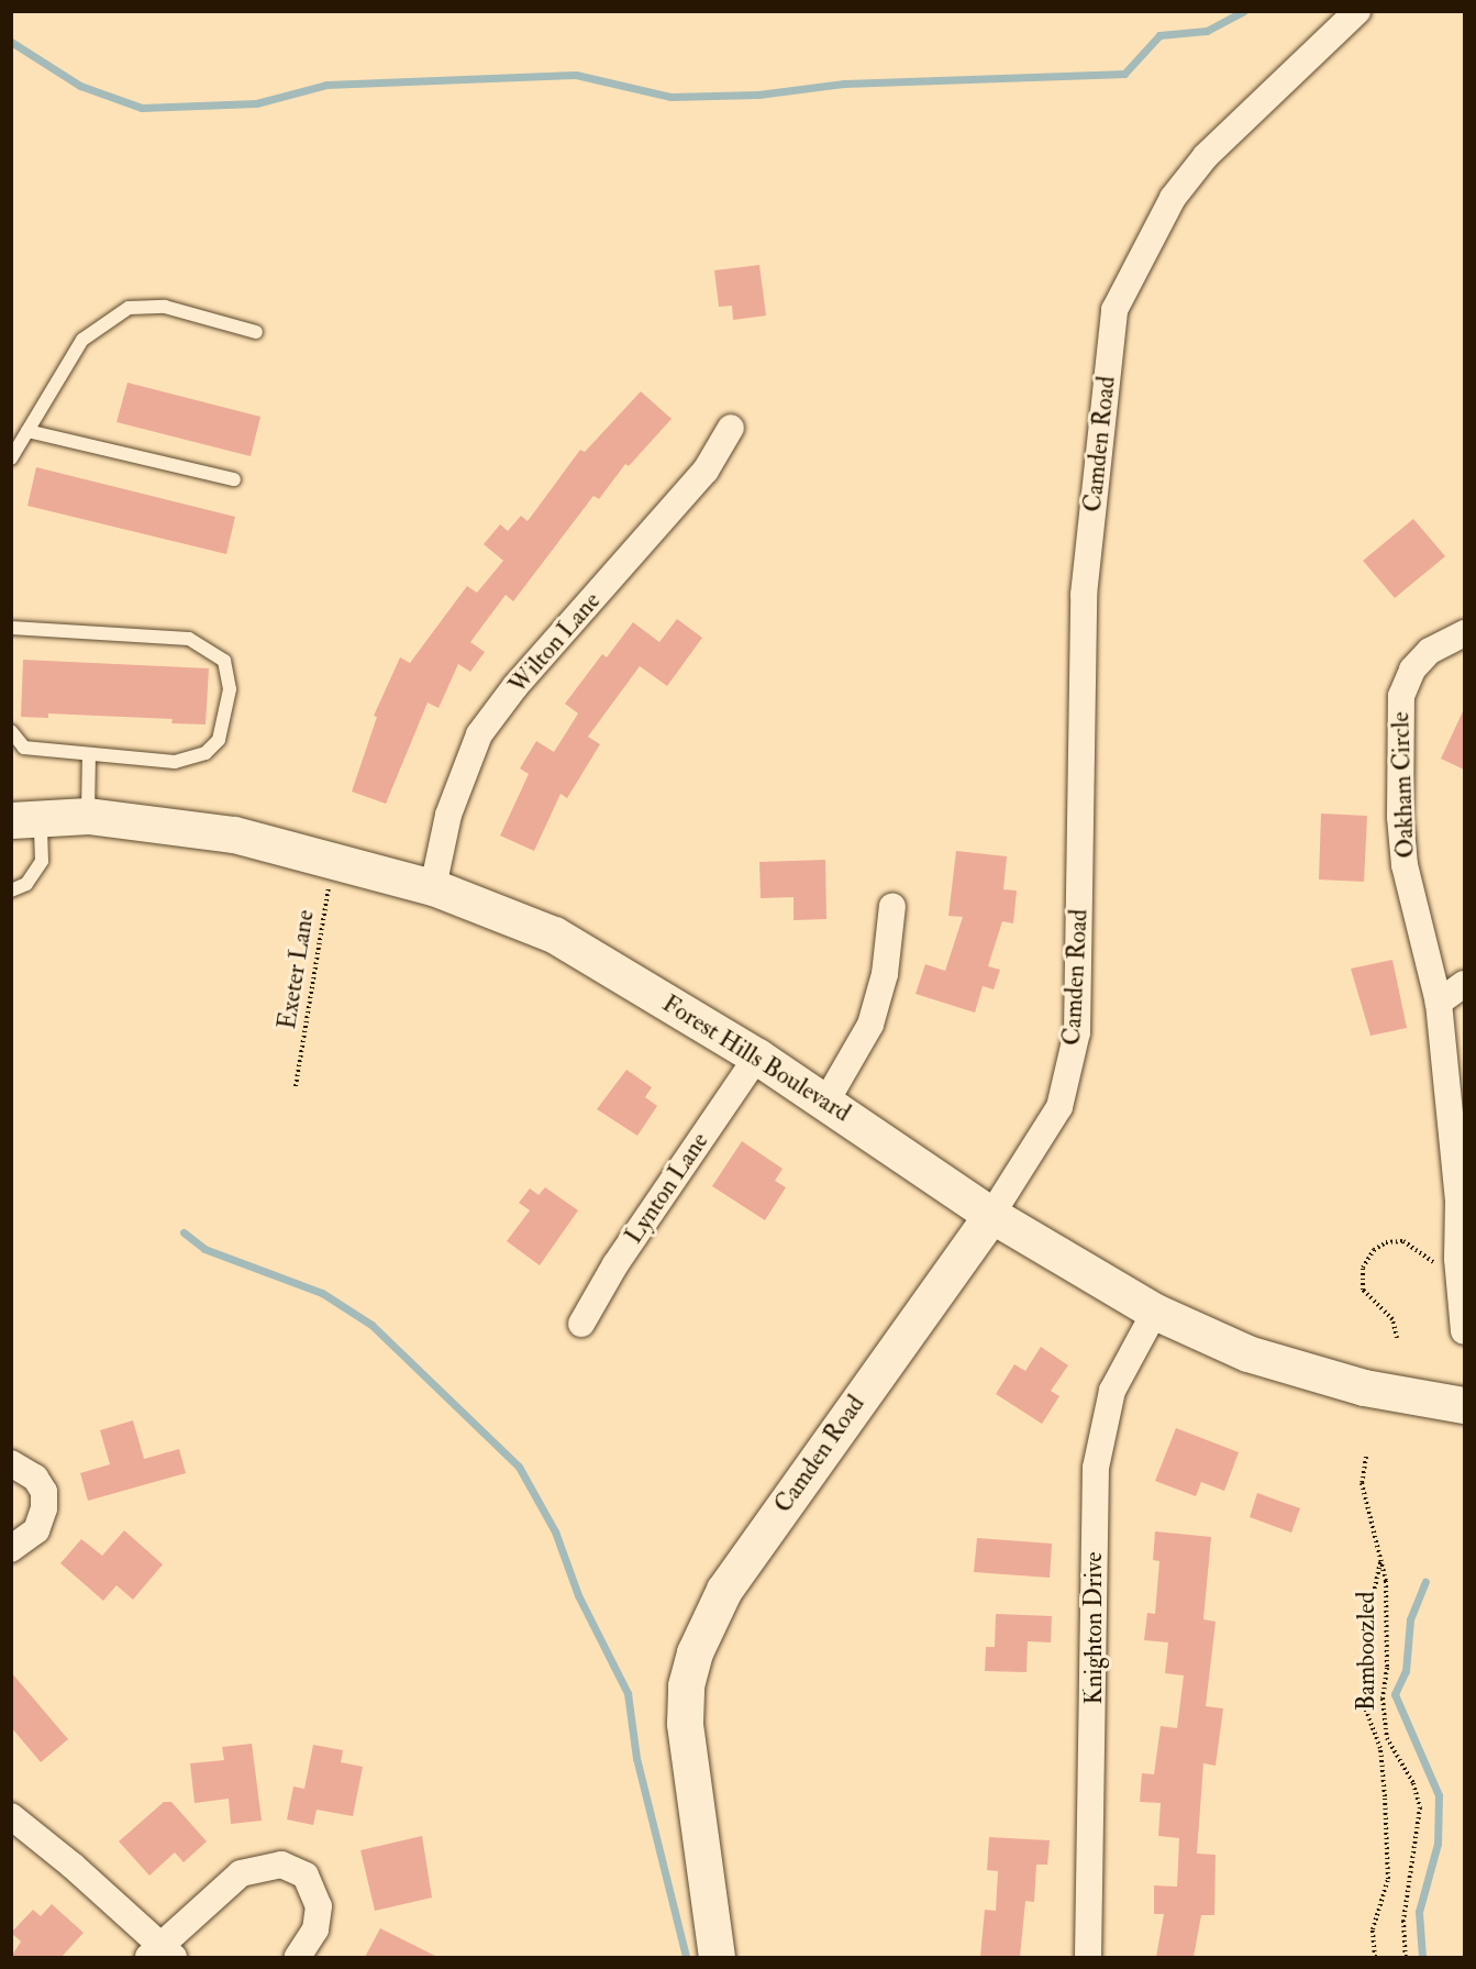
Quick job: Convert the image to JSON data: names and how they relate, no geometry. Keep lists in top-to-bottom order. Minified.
{"streets":{"main road":["Camden Road","Forest Hills Boulevard"],"street":["Wilton Lane","Oakham Circle","Lynton Lane","Knighton Drive"],"path":["Exeter Lane","Bamboozled"]},"crossings":[["Camden Road","Forest Hills Boulevard"],["Wilton Lane","Forest Hills Boulevard"],["Exeter Lane","Forest Hills Boulevard"],["Forest Hills Boulevard","Lynton Lane"],["Forest Hills Boulevard","Knighton Drive"]]}
